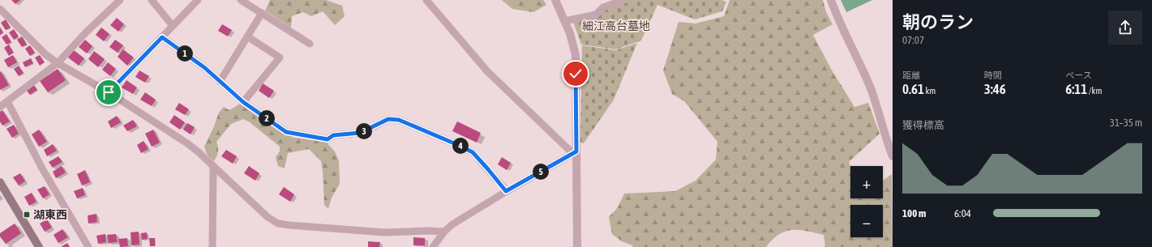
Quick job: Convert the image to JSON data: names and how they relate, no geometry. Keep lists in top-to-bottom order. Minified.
{"parks":["細江高台墓地"],"places":{"transit":["湖東西"]},"page":{"heading":["朝のラン","07:07"],"pins":["1","2","3","4","5"],"stats":[["距離","0.61 km"],["時間","3:46"],["ペース","6:11 /km"]],"chart":["獲得標高","31–35 m"],"map_buttons":["+","−"],"list":[{"name":"100 m","note":"6:04"}]}}
